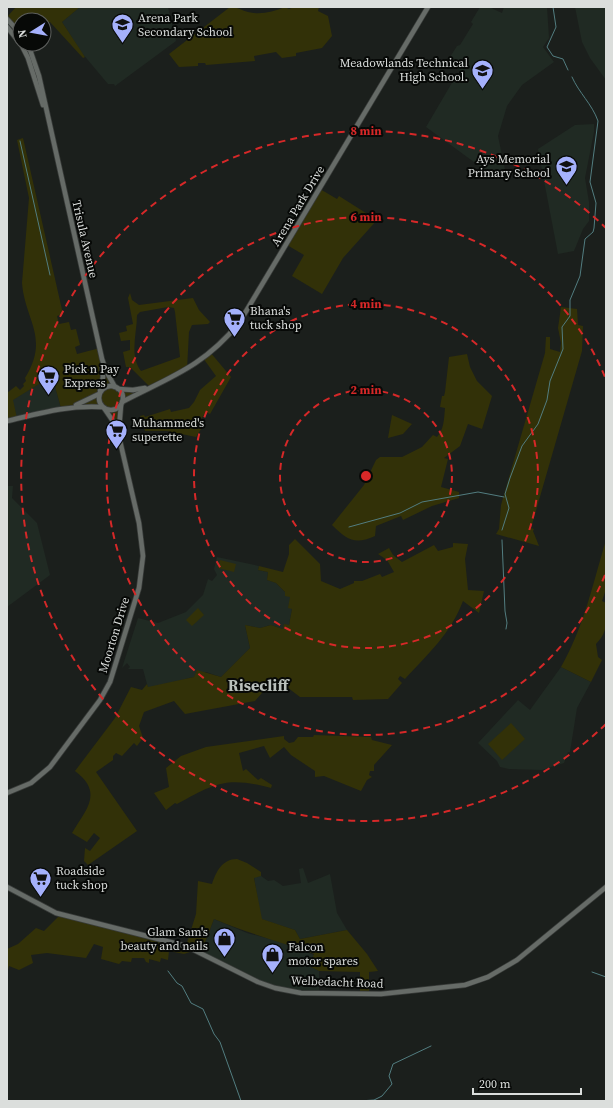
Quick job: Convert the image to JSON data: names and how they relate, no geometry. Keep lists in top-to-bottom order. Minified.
{"streets":{"street":["Arena Park Drive","Trisula Avenue","Moorton Drive","Welbedacht Road"]},"crossings":[["Arena Park Drive","Trisula Avenue"],["Arena Park Drive","Moorton Drive"],["Trisula Avenue","Moorton Drive"]],"districts":["Risecliff"],"places":{"school or university":["Arena Park Secondary School","Meadowlands Technical High School.","Ays Memorial Primary School"],"supermarket":["Bhana's tuck shop","Pick n Pay Express","Muhammed's superette","Roadside tuck shop"],"shop":["Glam Sam's beauty and nails","Falcon motor spares"]},"scale_bar":"200 m","north":"left","rings":["8 min","6 min","4 min","2 min"]}
